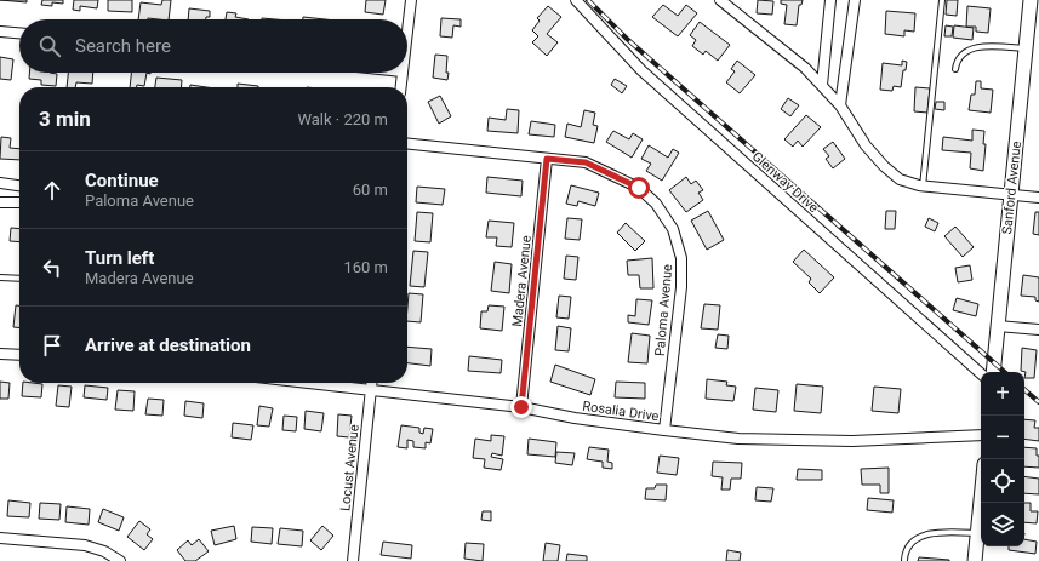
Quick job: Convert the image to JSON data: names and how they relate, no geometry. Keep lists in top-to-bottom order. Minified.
{"streets":{"main road":["Sanford Avenue"],"street":["Glenway Drive","Madera Avenue","Paloma Avenue","Rosalia Drive","Locust Avenue"]},"crossings":[["Madera Avenue","Paloma Avenue"],["Madera Avenue","Rosalia Drive"],["Paloma Avenue","Rosalia Drive"],["Rosalia Drive","Locust Avenue"]],"page":{"search":"Search here","heading":["3 min","Walk · 220 m"],"list":[["Continue","Paloma Avenue","60 m"],["Turn left","Madera Avenue","160 m"],"Arrive at destination"],"map_buttons":["+","−"]}}
